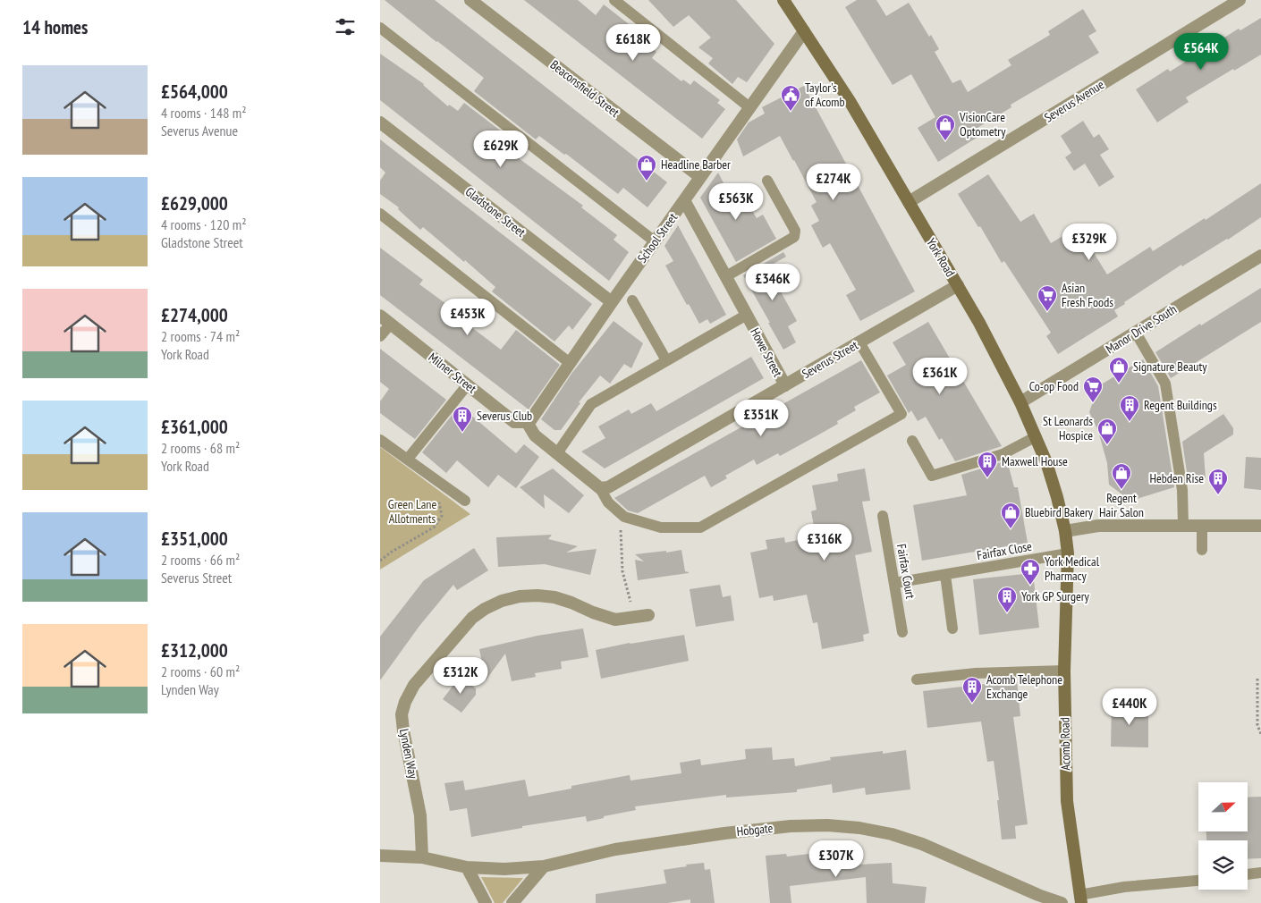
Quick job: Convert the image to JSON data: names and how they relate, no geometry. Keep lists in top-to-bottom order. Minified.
{"streets":{"main road":["York Road","Acomb Road"],"street":["Beaconsfield Street","Severus Avenue","Gladstone Street","School Street","Manor Drive South","Howe Street","Severus Street","Milner Street","Lynden Way","Hobgate"],"lane":["Fairfax Close","Fairfax Court"]},"crossings":[["Beaconsfield Street","School Street"],["Severus Avenue","York Road"],["Gladstone Street","School Street"],["School Street","York Road"],["School Street","Howe Street"],["School Street","Milner Street"],["York Road","Manor Drive South"],["York Road","Severus Street"],["York Road","Acomb Road"],["Howe Street","Severus Street"],["Fairfax Close","Fairfax Court"],["Fairfax Close","Acomb Road"],["Lynden Way","Hobgate"]],"parks":["Green Lane Allotments"],"places":{"public building":["Taylor's of Acomb"],"shop":["VisionCare Optometry","Headline Barber","Signature Beauty","St Leonards Hospice","Regent Hair Salon","Bluebird Bakery"],"supermarket":["Asian Fresh Foods","Co-op Food"],"building":["Regent Buildings","Severus Club","Maxwell House","Hebden Rise","York GP Surgery","Acomb Telephone Exchange"],"pharmacy":["York Medical Pharmacy"]},"north":"right","page":{"heading":"14 homes","price":["£618K","£564K","£629K","£274K","£563K","£329K","£346K","£453K","£361K","£351K","£316K","£312K","£440K","£307K"],"list":[{"name":"£564,000","note":"4 rooms · 148 m² · Severus Avenue"},{"name":"£629,000","note":"4 rooms · 120 m² · Gladstone Street"},{"name":"£274,000","note":"2 rooms · 74 m² · York Road"},{"name":"£361,000","note":"2 rooms · 68 m² · York Road"},{"name":"£351,000","note":"2 rooms · 66 m² · Severus Street"},{"name":"£312,000","note":"2 rooms · 60 m² · Lynden Way"}]}}
